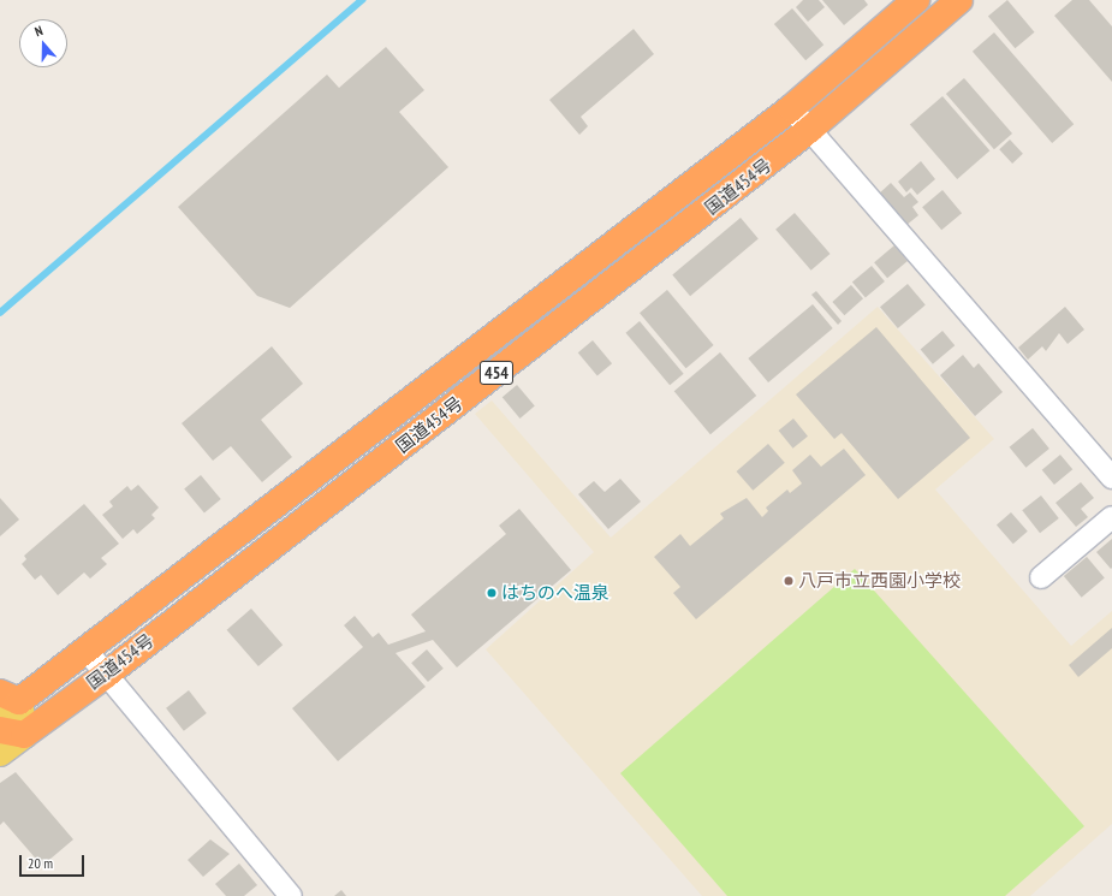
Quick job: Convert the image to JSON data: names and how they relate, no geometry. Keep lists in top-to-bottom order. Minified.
{"streets":{"highway":["国道454号","454"]},"places":["八戸市立西園小学校","はちのへ温泉"],"scale_bar":"20 m","north":"top"}
